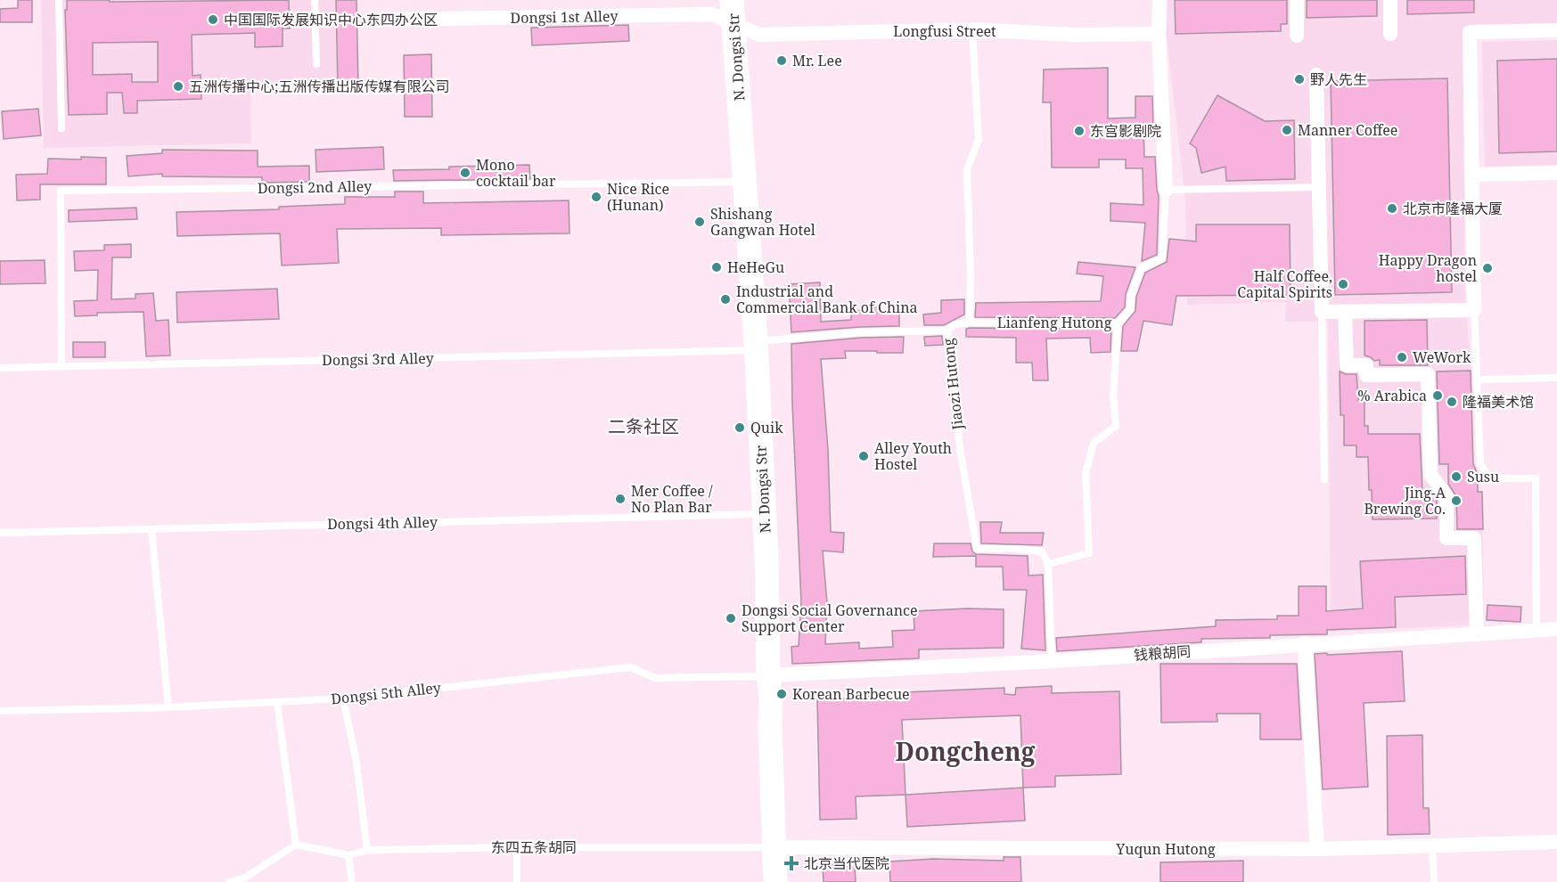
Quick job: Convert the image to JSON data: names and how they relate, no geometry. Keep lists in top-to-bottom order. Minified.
{"streets":{"main road":["N. Dongsi Str"],"street":["Dongsi 1st Alley","Longfusi Street","Lianfeng Hutong","钱粮胡同","Yuqun Hutong"],"lane":["Dongsi 2nd Alley","Dongsi 3rd Alley","Jiaozi Hutong","Dongsi 4th Alley","Dongsi 5th Alley","东四五条胡同"]},"crossings":[["Dongsi 1st Alley","Longfusi Street"],["Dongsi 1st Alley","N. Dongsi Str"],["Longfusi Street","N. Dongsi Str"],["Longfusi Street","Lianfeng Hutong"],["Longfusi Street","Jiaozi Hutong"],["N. Dongsi Str","Dongsi 2nd Alley"],["N. Dongsi Str","Dongsi 3rd Alley"],["N. Dongsi Str","Dongsi 4th Alley"],["N. Dongsi Str","钱粮胡同"],["N. Dongsi Str","Dongsi 5th Alley"],["N. Dongsi Str","东四五条胡同"],["N. Dongsi Str","Yuqun Hutong"],["Dongsi 2nd Alley","Dongsi 3rd Alley"],["Lianfeng Hutong","Jiaozi Hutong"],["Dongsi 3rd Alley","Jiaozi Hutong"],["钱粮胡同","Dongsi 5th Alley"],["东四五条胡同","Yuqun Hutong"]],"districts":["二条社区","Dongcheng"],"places":{"other":["中国国际发展知识中心东四办公区","Mr. Lee","野人先生","五洲传播中心;五洲传播出版传媒有限公司","Manner Coffee","东宫影剧院","Mono cocktail bar","Nice Rice (Hunan)","北京市隆福大厦","Shishang Gangwan Hotel","HeHeGu","Happy Dragon hostel","Half Coffee, Capital Spirits","Industrial and Commercial Bank of China","WeWork","% Arabica","隆福美术馆","Quik","Alley Youth Hostel","Susu","Mer Coffee / No Plan Bar","Jing-A Brewing Co.","Dongsi Social Governance Support Center","Korean Barbecue"],"health":["北京当代医院"]}}
